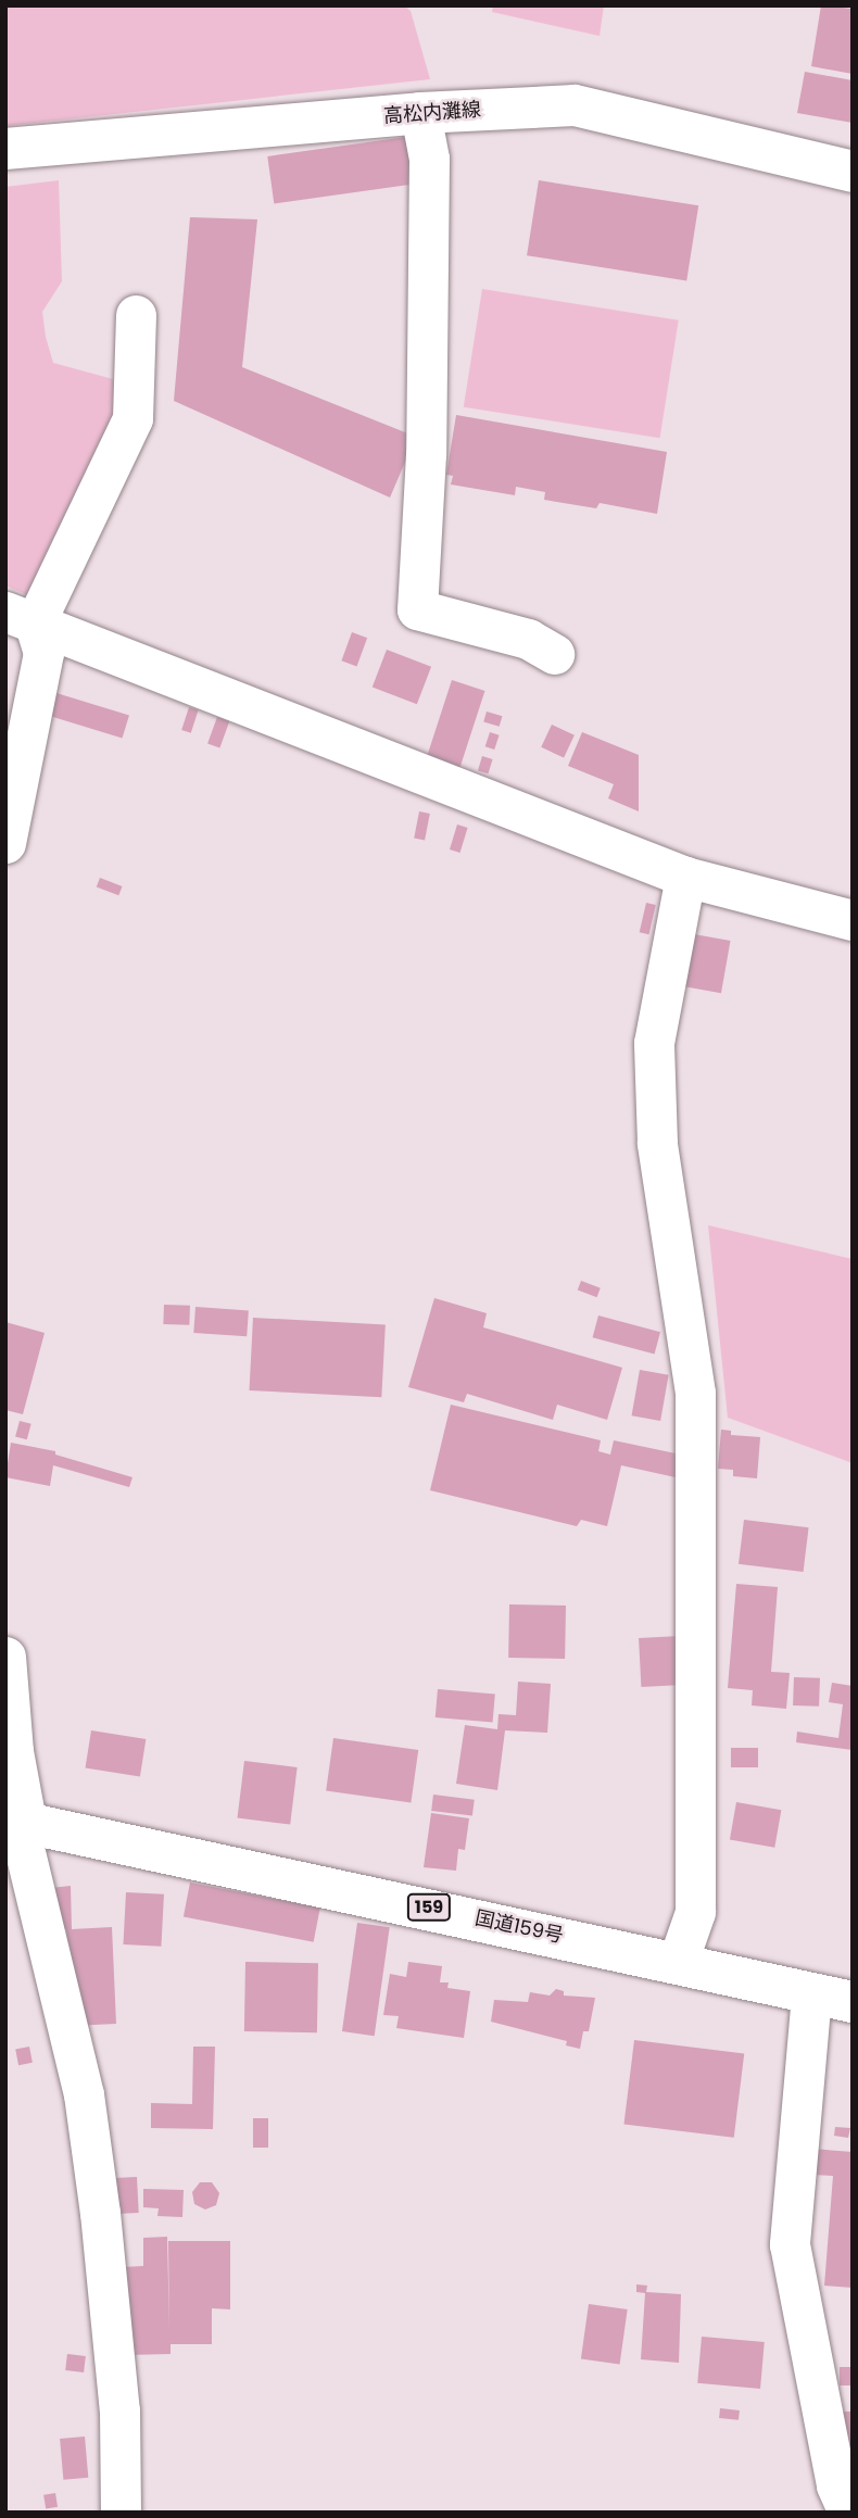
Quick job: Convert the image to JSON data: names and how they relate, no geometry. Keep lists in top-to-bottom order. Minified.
{"streets":{"main road":["高松内灘線","159","国道159号"]}}
